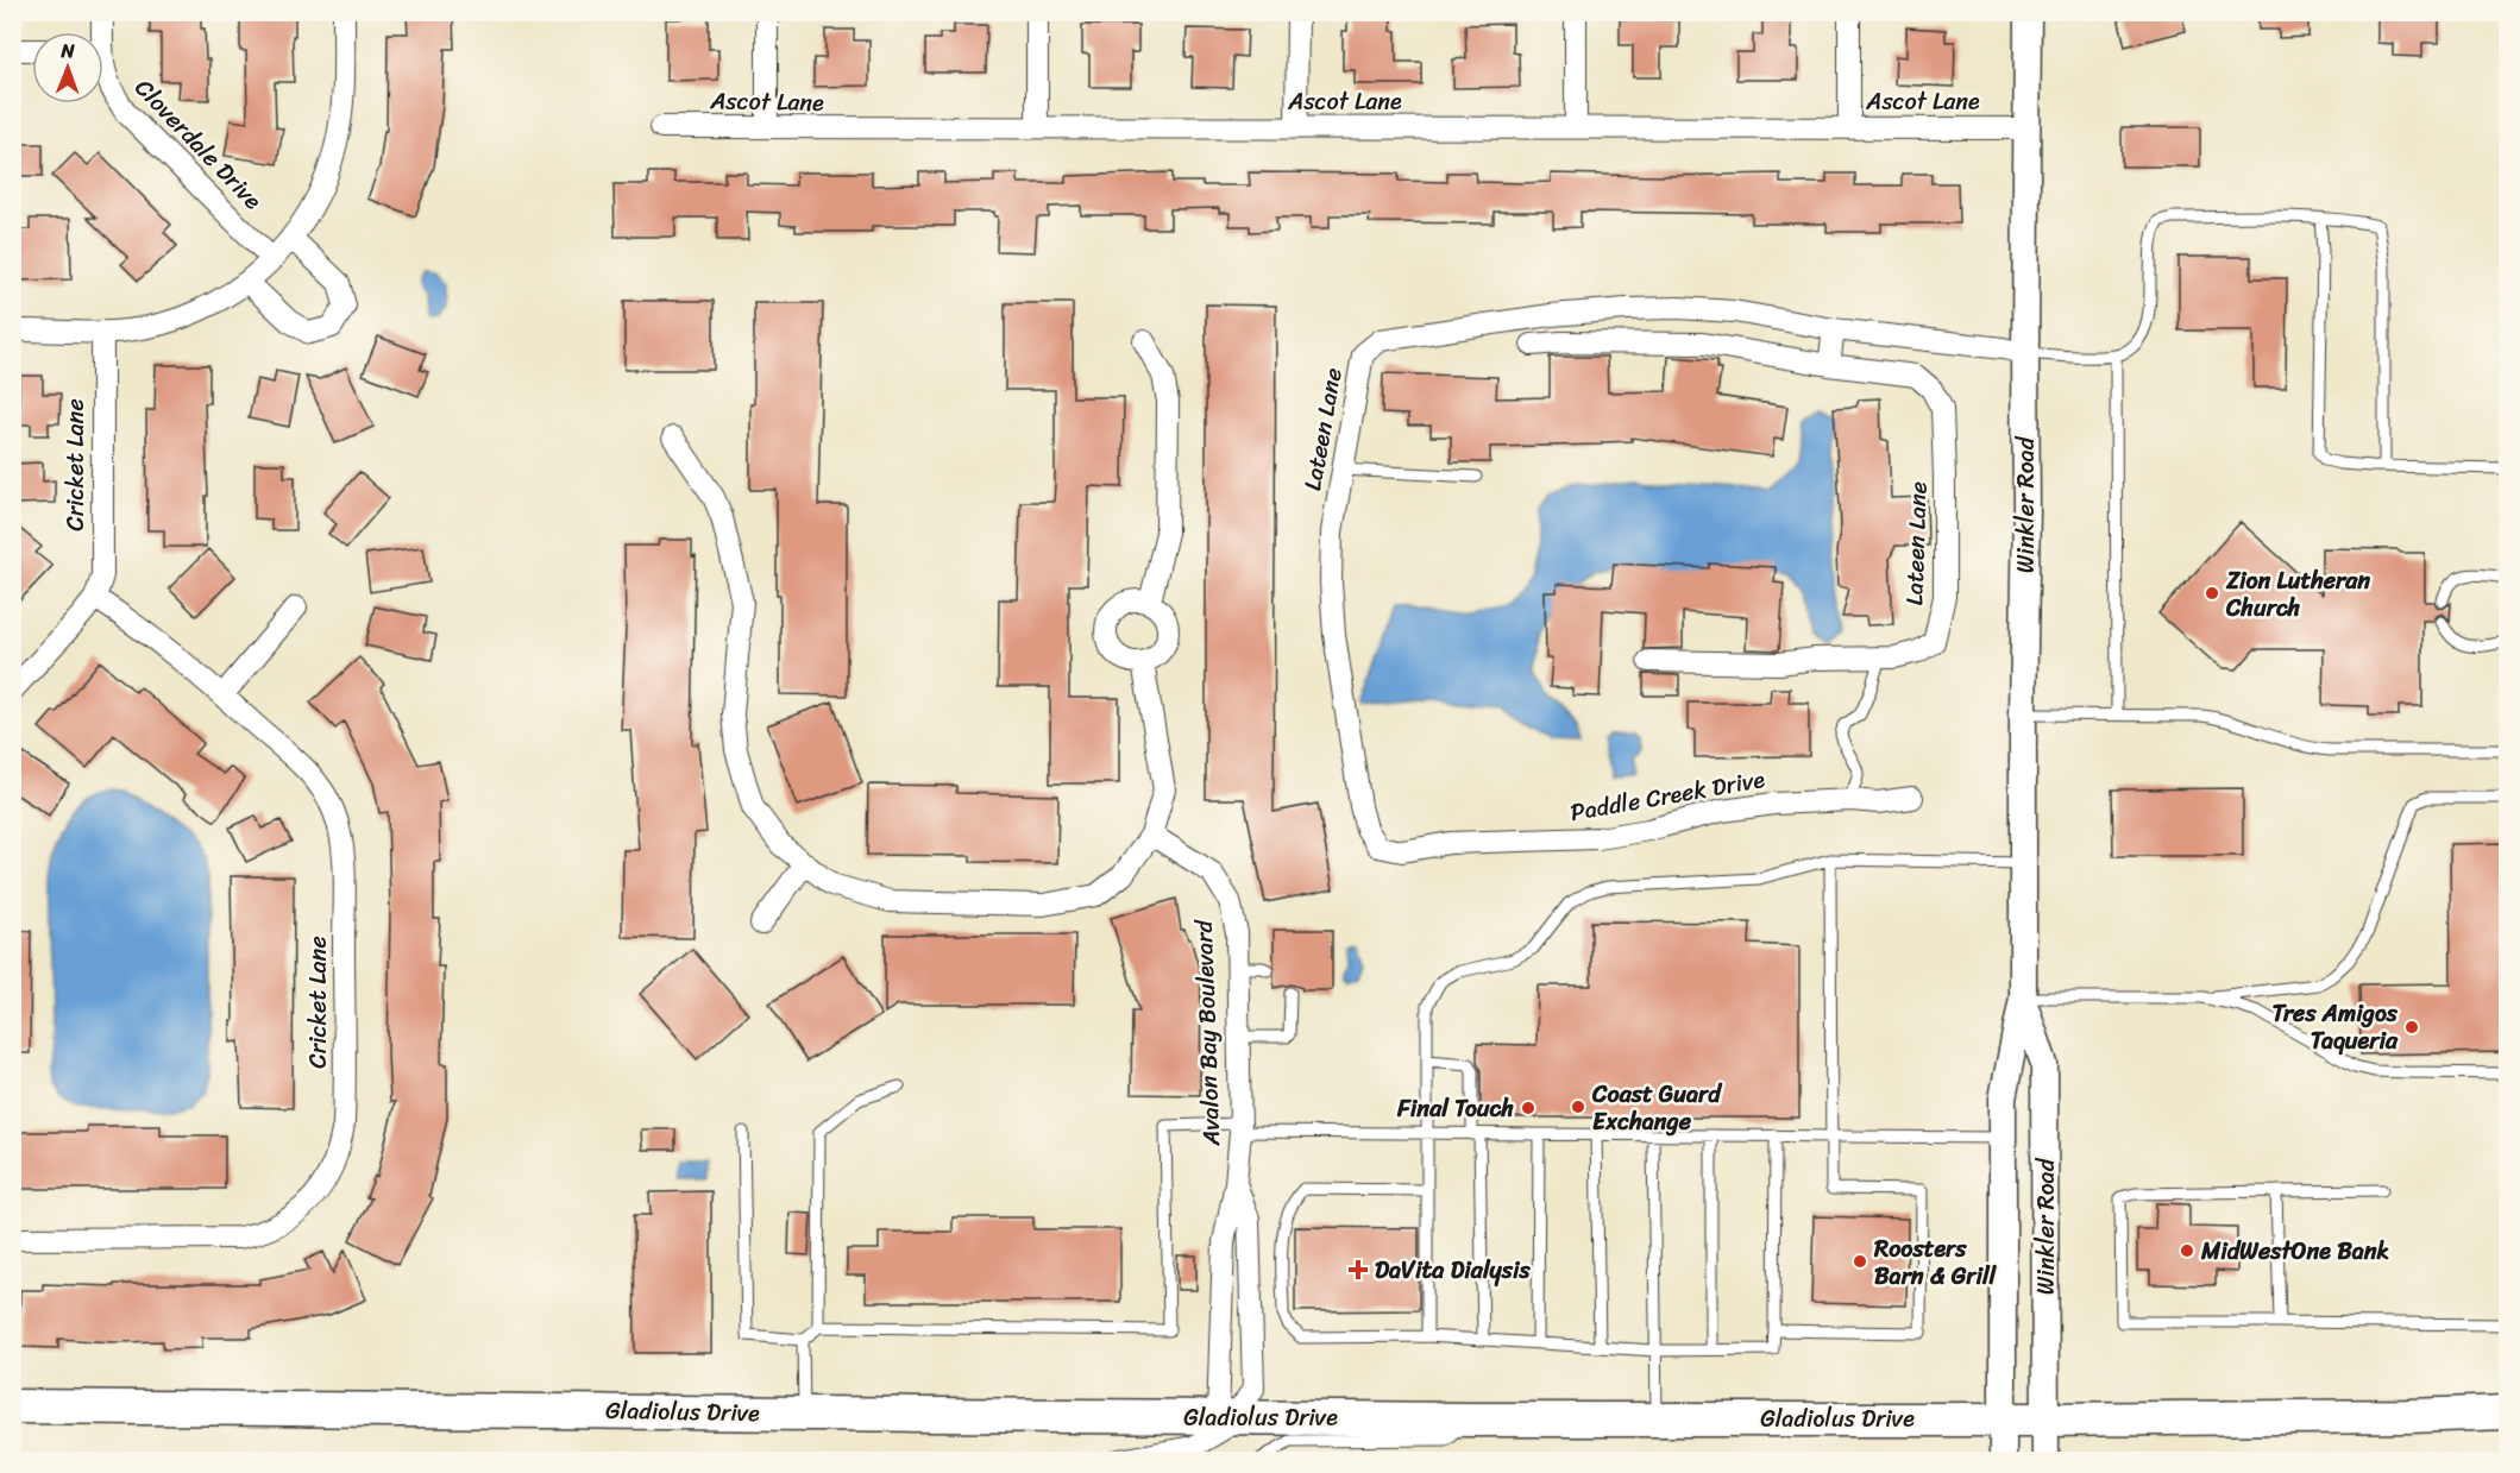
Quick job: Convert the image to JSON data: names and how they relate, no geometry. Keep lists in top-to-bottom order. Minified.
{"streets":{"main road":["Gladiolus Drive"],"street":["Ascot Lane","Cloverdale Drive","Lateen Lane","Cricket Lane","Winkler Road","Paddle Creek Drive","Avalon Bay Boulevard"]},"crossings":[["Ascot Lane","Winkler Road"],["Lateen Lane","Winkler Road"],["Lateen Lane","Paddle Creek Drive"],["Winkler Road","Gladiolus Drive"],["Avalon Bay Boulevard","Gladiolus Drive"]],"places":{"other":["Zion Lutheran Church","Tres Amigos Taqueria","Coast Guard Exchange","Final Touch","MidWestOne Bank","Roosters Barn & Grill"],"health":["DaVita Dialysis"]},"north":"top"}
